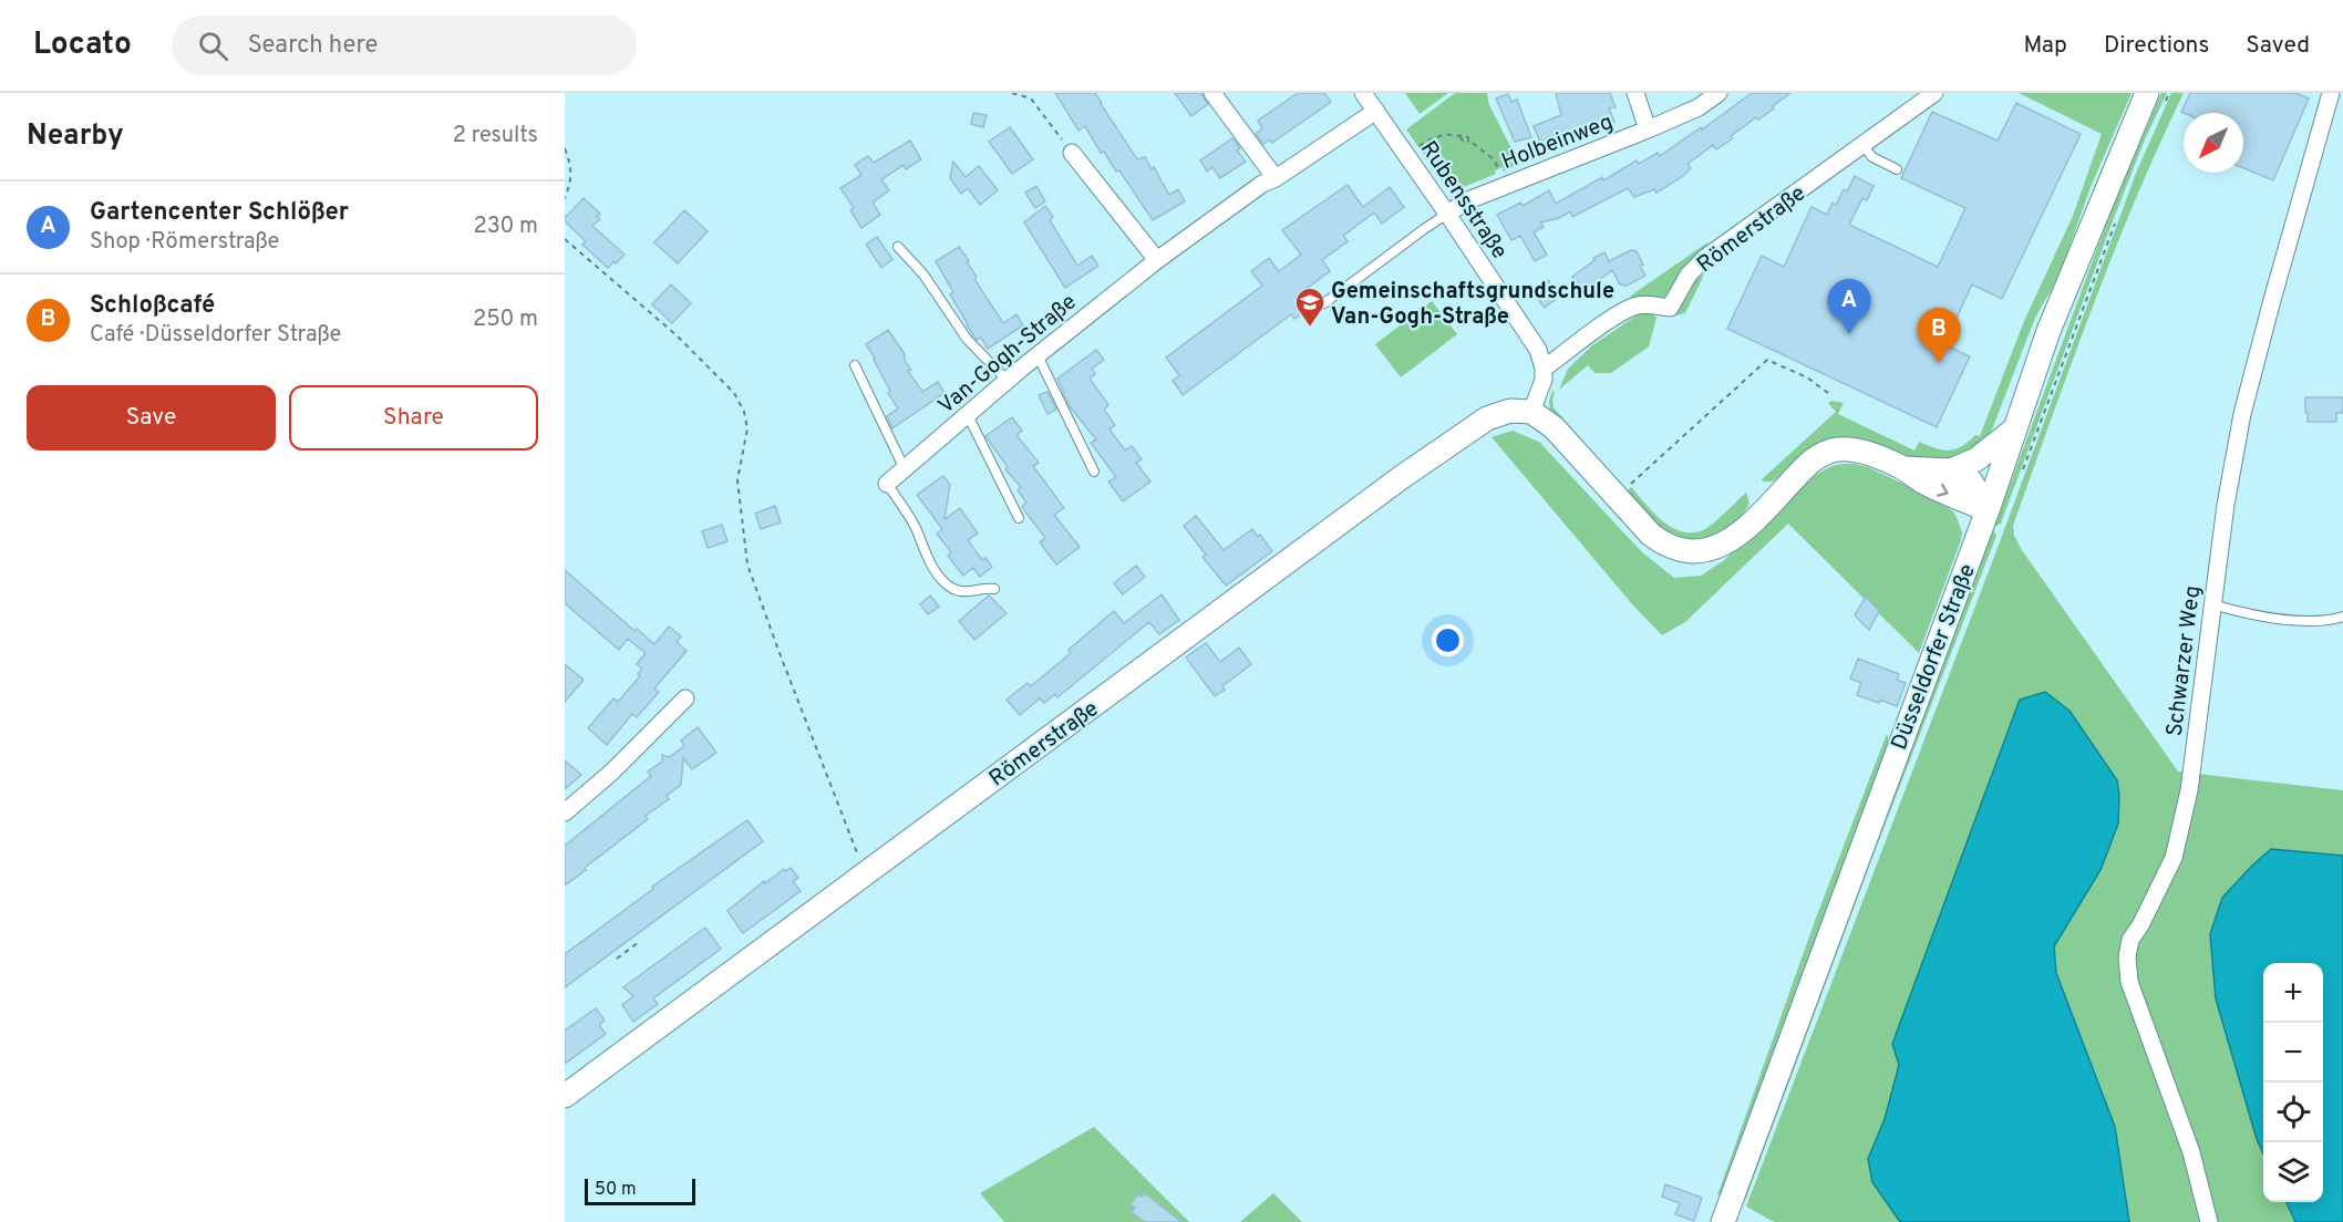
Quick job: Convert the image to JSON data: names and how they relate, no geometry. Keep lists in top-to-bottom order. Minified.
{"streets":{"street":["Holbeinweg","Rubensstraße","Römerstraße","Van-Gogh-Straße","Düsseldorfer Straße","Schwarzer Weg"]},"crossings":[["Holbeinweg","Rubensstraße"],["Rubensstraße","Römerstraße"],["Rubensstraße","Van-Gogh-Straße"]],"places":{"school or university":["Gemeinschaftsgrundschule Van-Gogh-Straße"]},"scale_bar":"50 m","north":"bottom left","page":{"header":"Locato","search":"Search here","nav":["Map","Directions","Saved"],"heading":["Nearby","2 results"],"list":[{"mark":"A","name":"Gartencenter Schlößer","note":"Shop · Römerstraße","value":"230 m"},{"mark":"B","name":"Schloßcafé","note":"Café · Düsseldorfer Straße","value":"250 m"}],"pins":["A","B"],"buttons":["Save","Share"],"map_buttons":["+","−"],"scale":"50 m"}}
